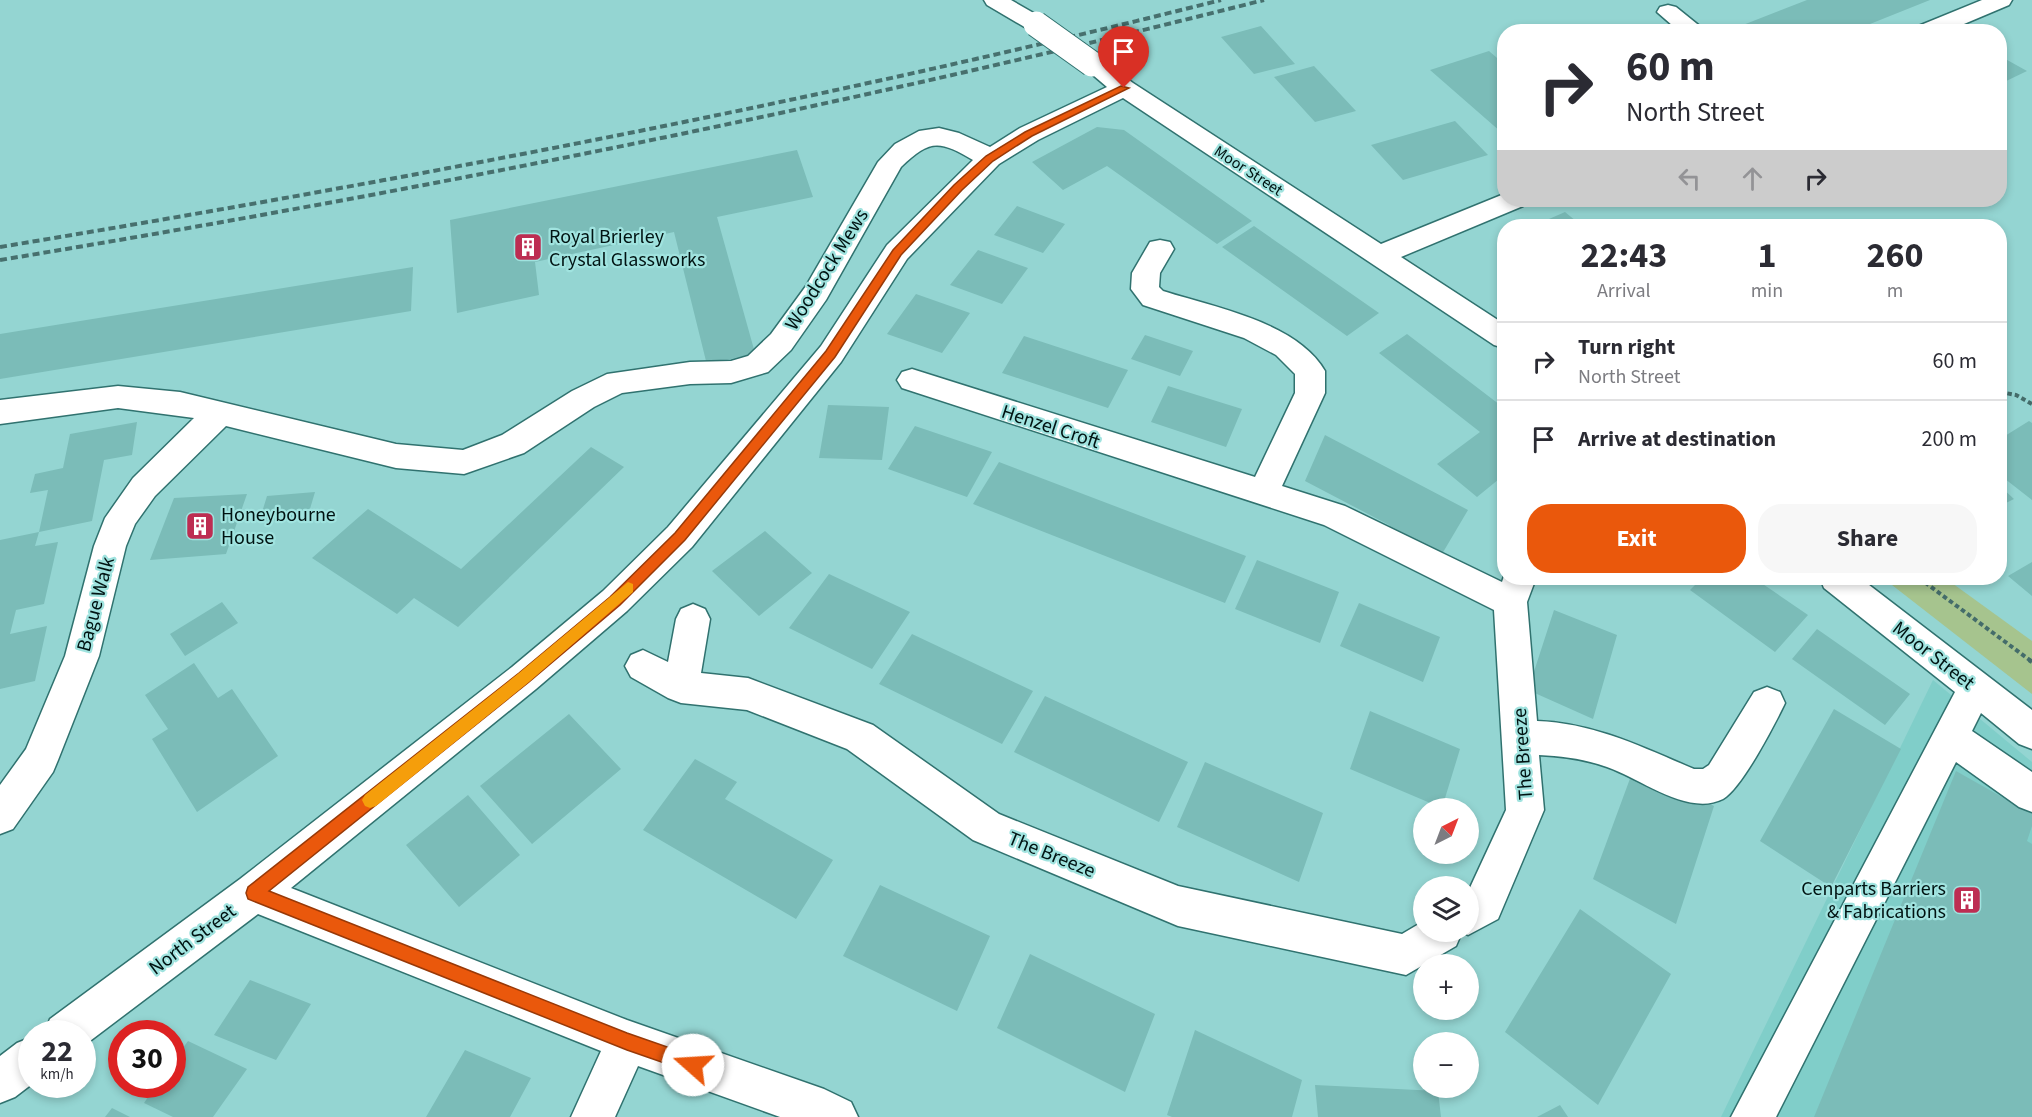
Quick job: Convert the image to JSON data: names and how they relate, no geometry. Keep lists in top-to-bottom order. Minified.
{"streets":{"street":["Moor Street","Woodcock Mews","Henzel Croft","Bague Walk","The Breeze","North Street"]},"crossings":[["Moor Street","North Street"],["Woodcock Mews","Bague Walk"],["Woodcock Mews","North Street"]],"places":{"building":["Royal Brierley Crystal Glassworks","Honeybourne House","Cenparts Barriers & Fabrications"]},"north":"top right","page":{"turn":["60 m","North Street"],"eta":["22:43","Arrival","1","min","260","m"],"list":[{"name":"Turn right","note":"North Street","value":"60 m"},{"name":"Arrive at destination","value":"200 m"}],"buttons":["Exit","Share"],"map_buttons":["+","−"],"speed":"22 km/h","limit":"30"}}
